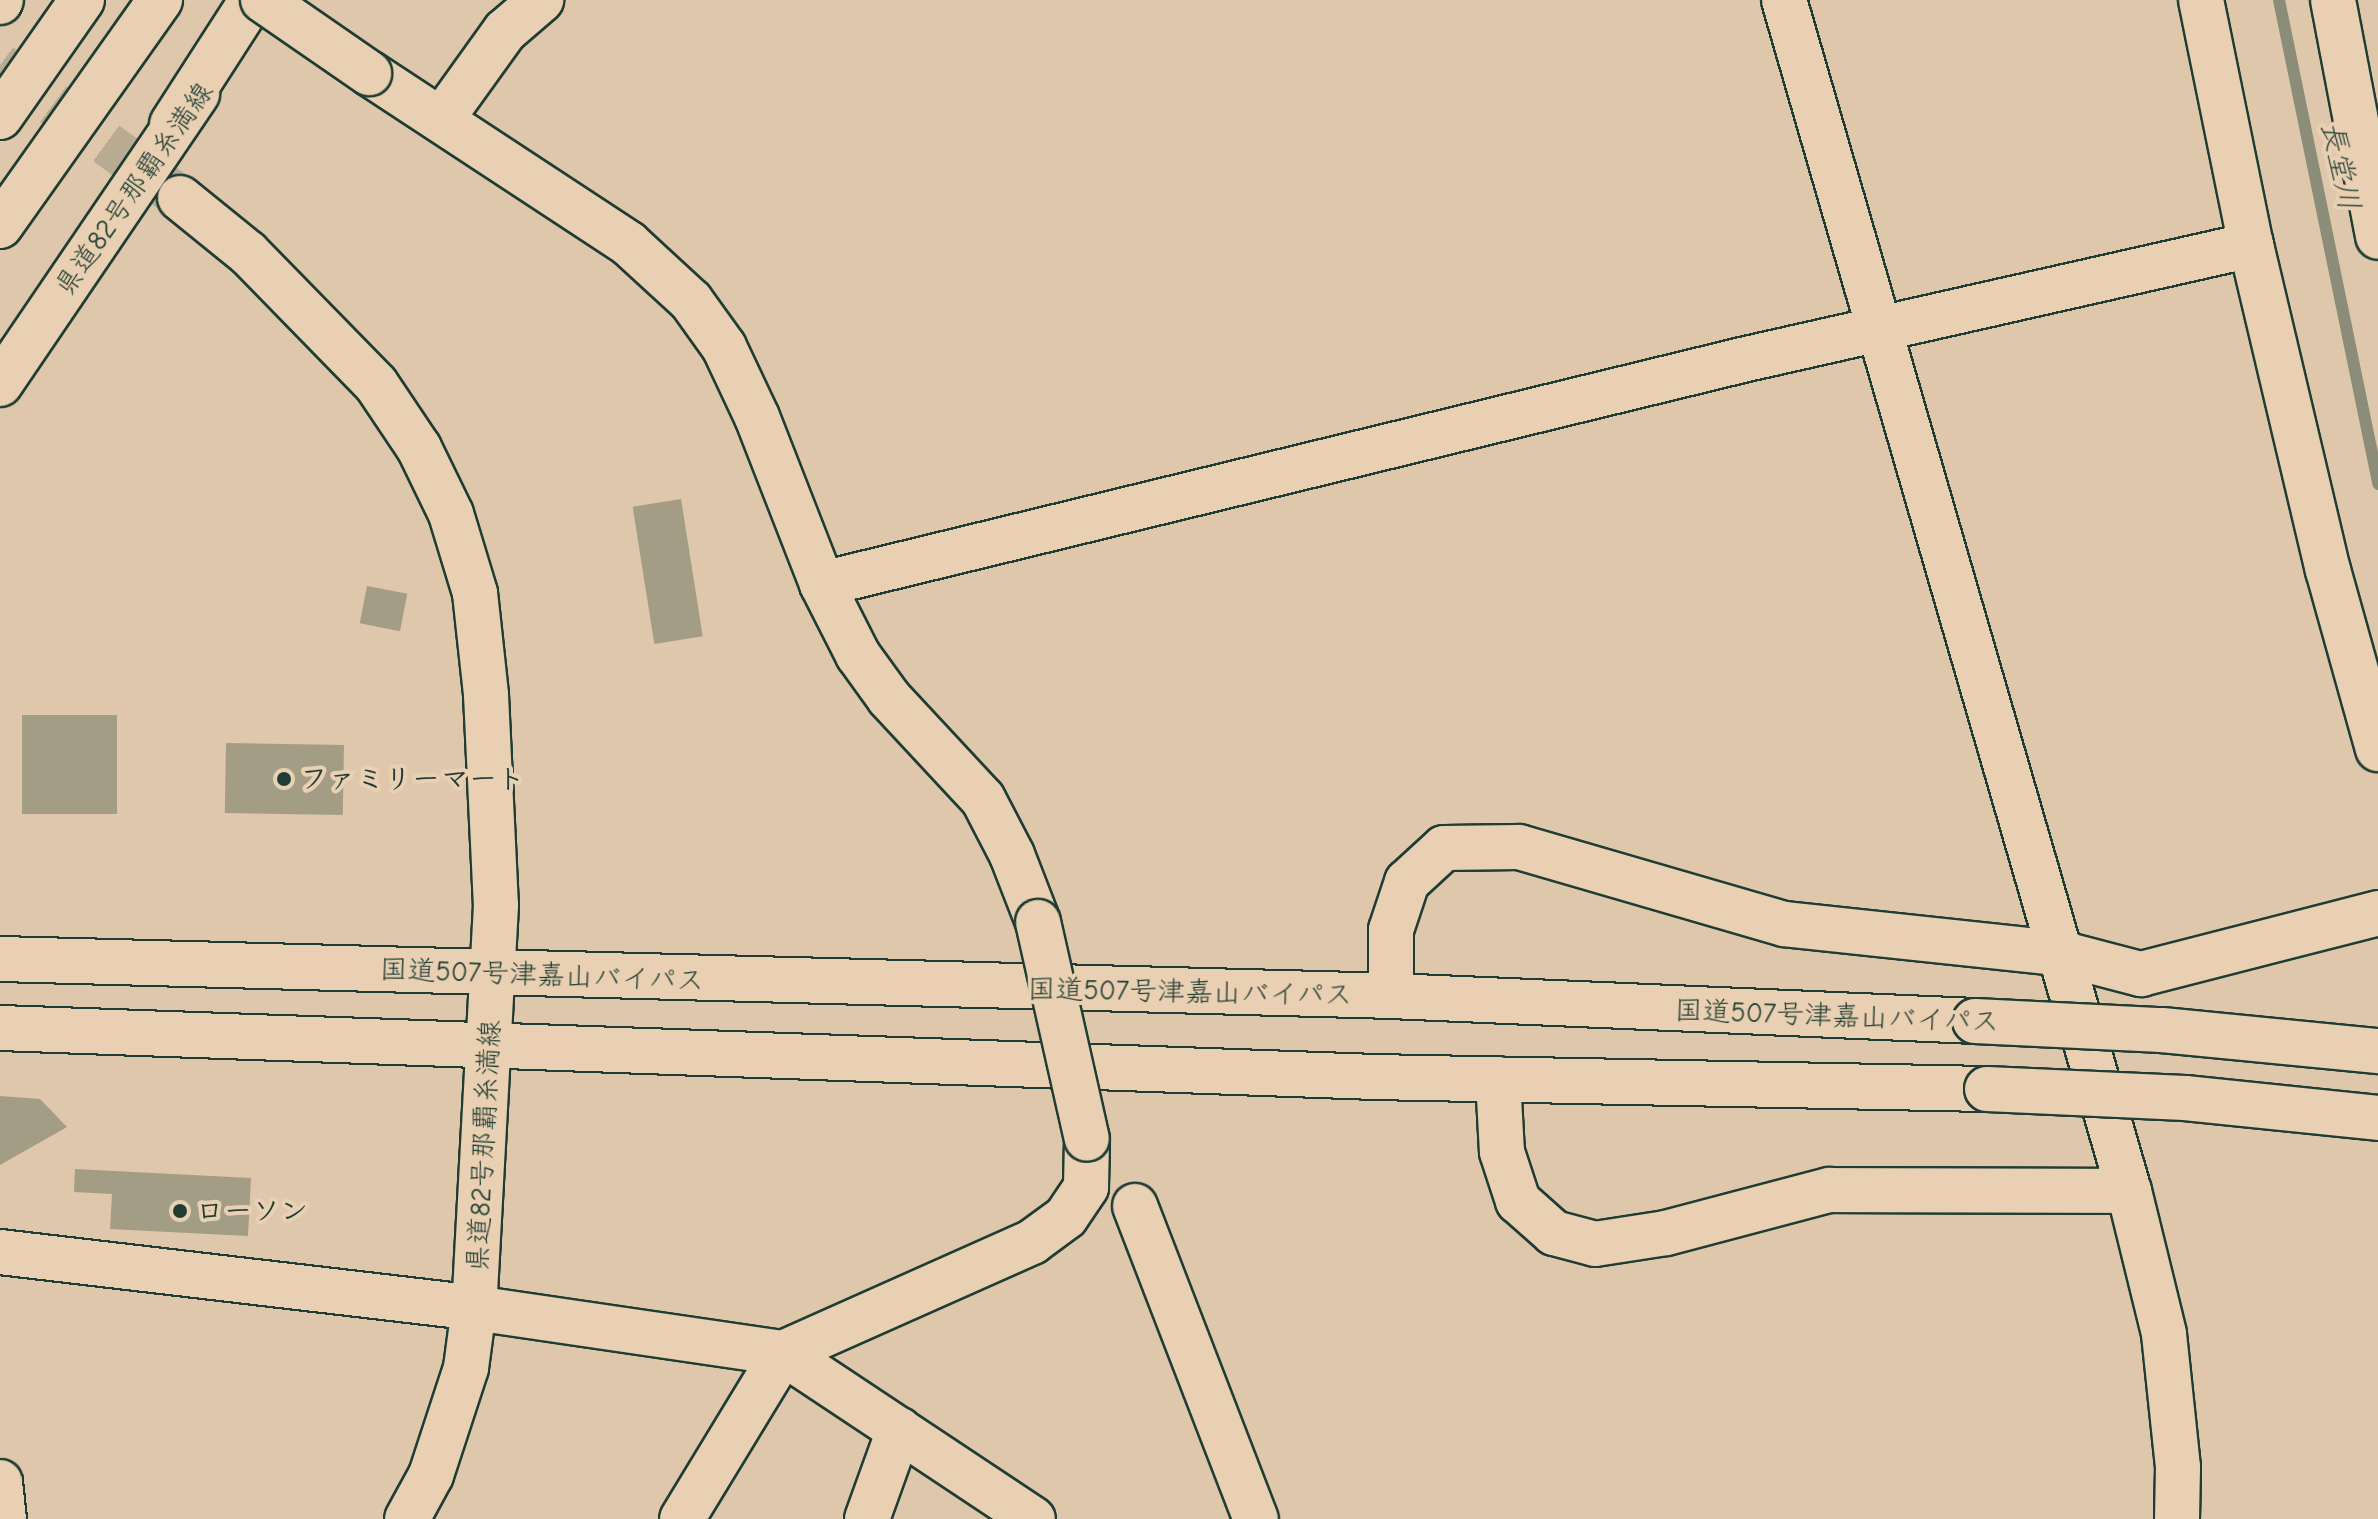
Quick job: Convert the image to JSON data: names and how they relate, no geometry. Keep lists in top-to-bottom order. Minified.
{"streets":{"main road":["県道82号那覇糸満線","国道507号津嘉山バイパス"]},"crossings":[["県道82号那覇糸満線","国道507号津嘉山バイパス"]],"water":["長堂川"],"places":["ファミリーマート","ローソン"]}
